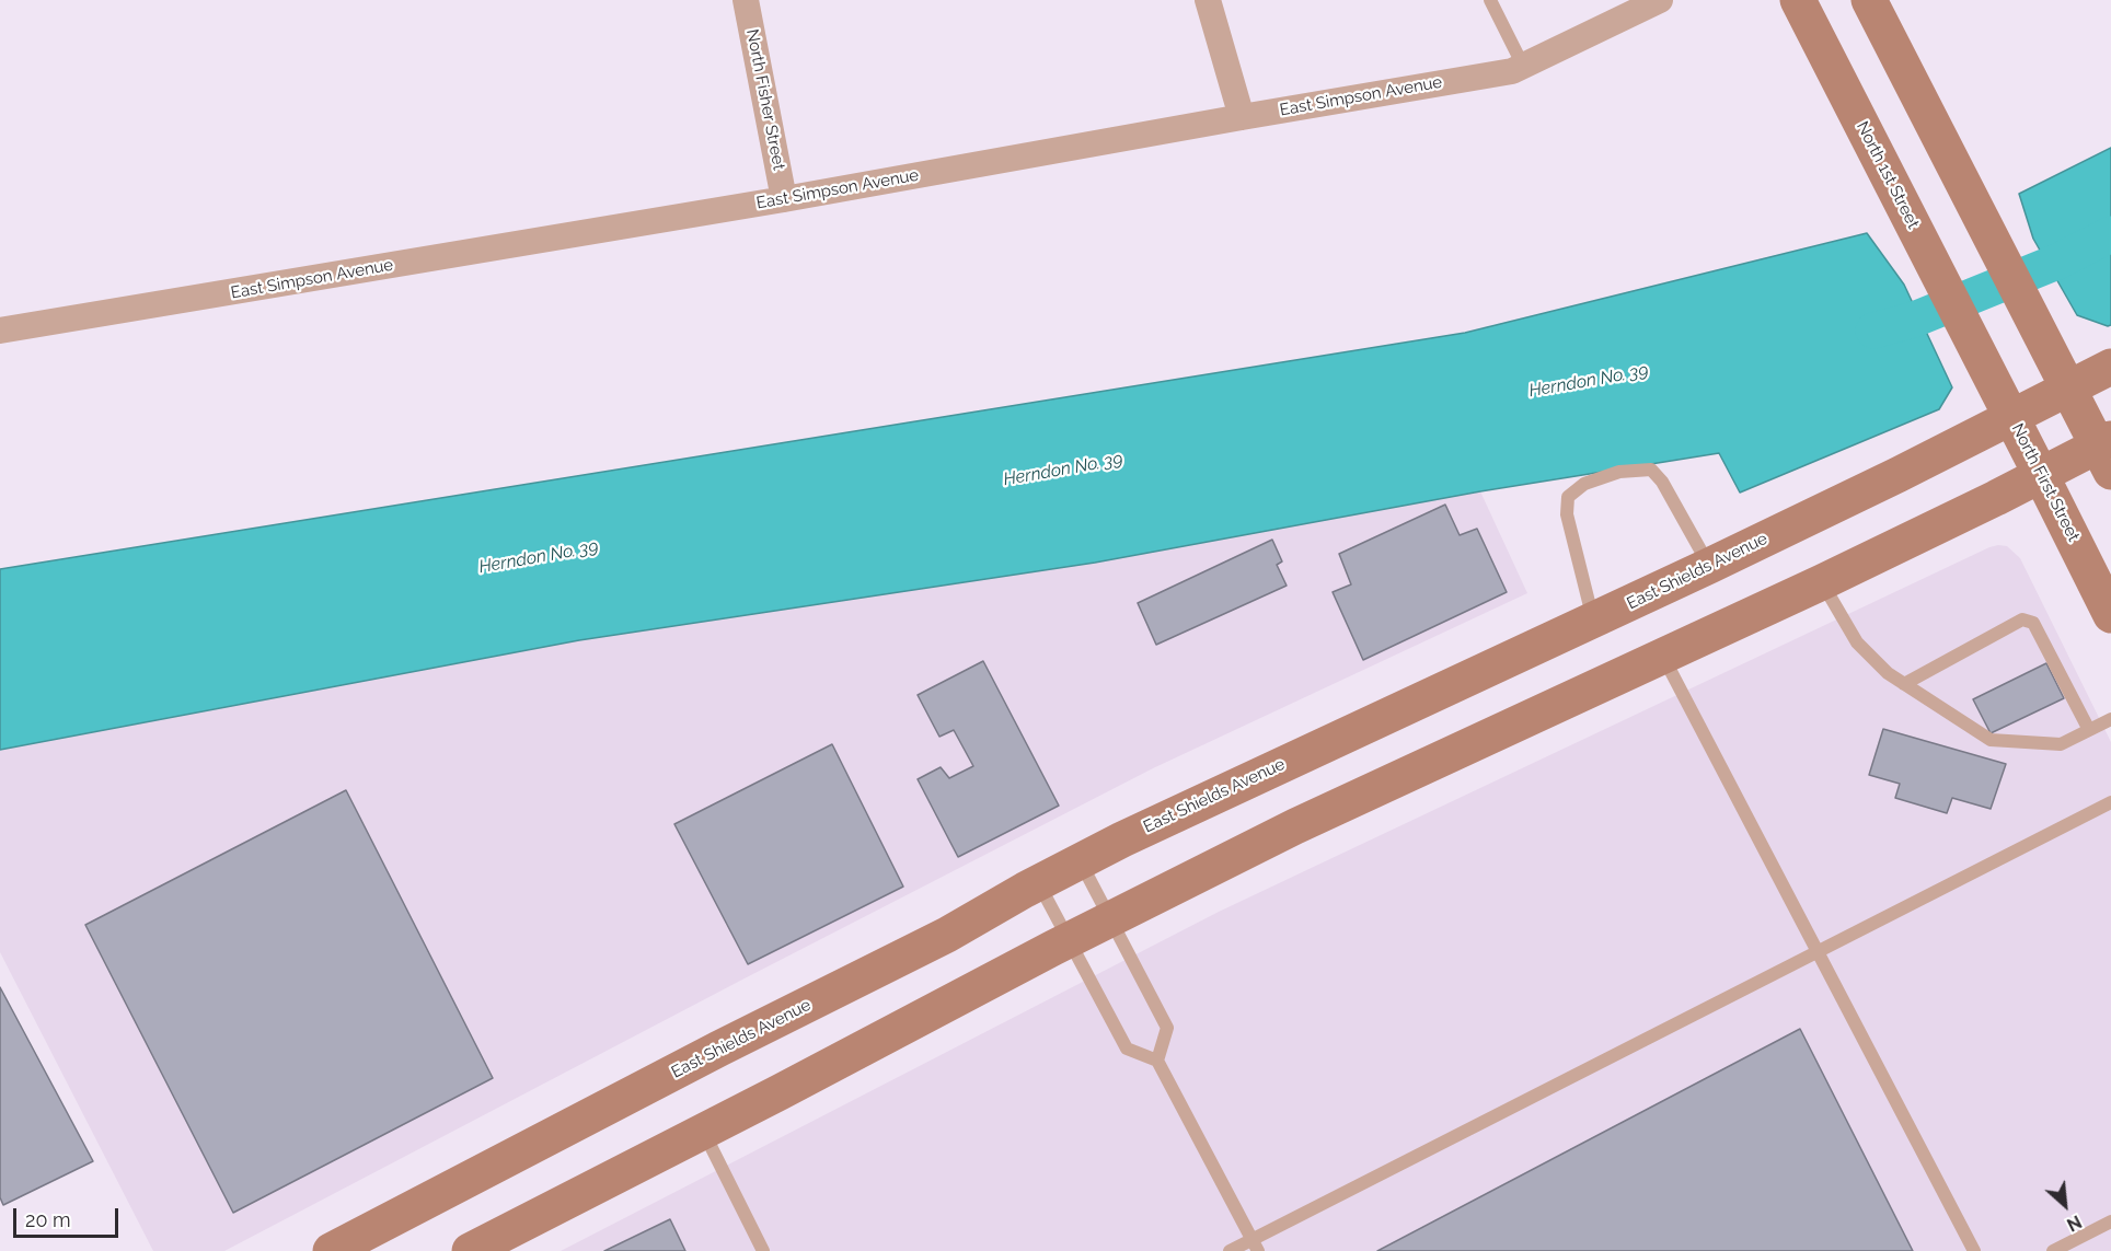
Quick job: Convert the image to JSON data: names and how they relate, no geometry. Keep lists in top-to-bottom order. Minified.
{"streets":{"main road":["North 1st Street","North First Street","East Shields Avenue"],"street":["East Simpson Avenue","North Fisher Street"]},"crossings":[["East Simpson Avenue","North Fisher Street"],["North 1st Street","North First Street"],["North First Street","East Shields Avenue"]],"water":["Herndon No. 39"],"scale_bar":"20 m","north":"bottom right"}
